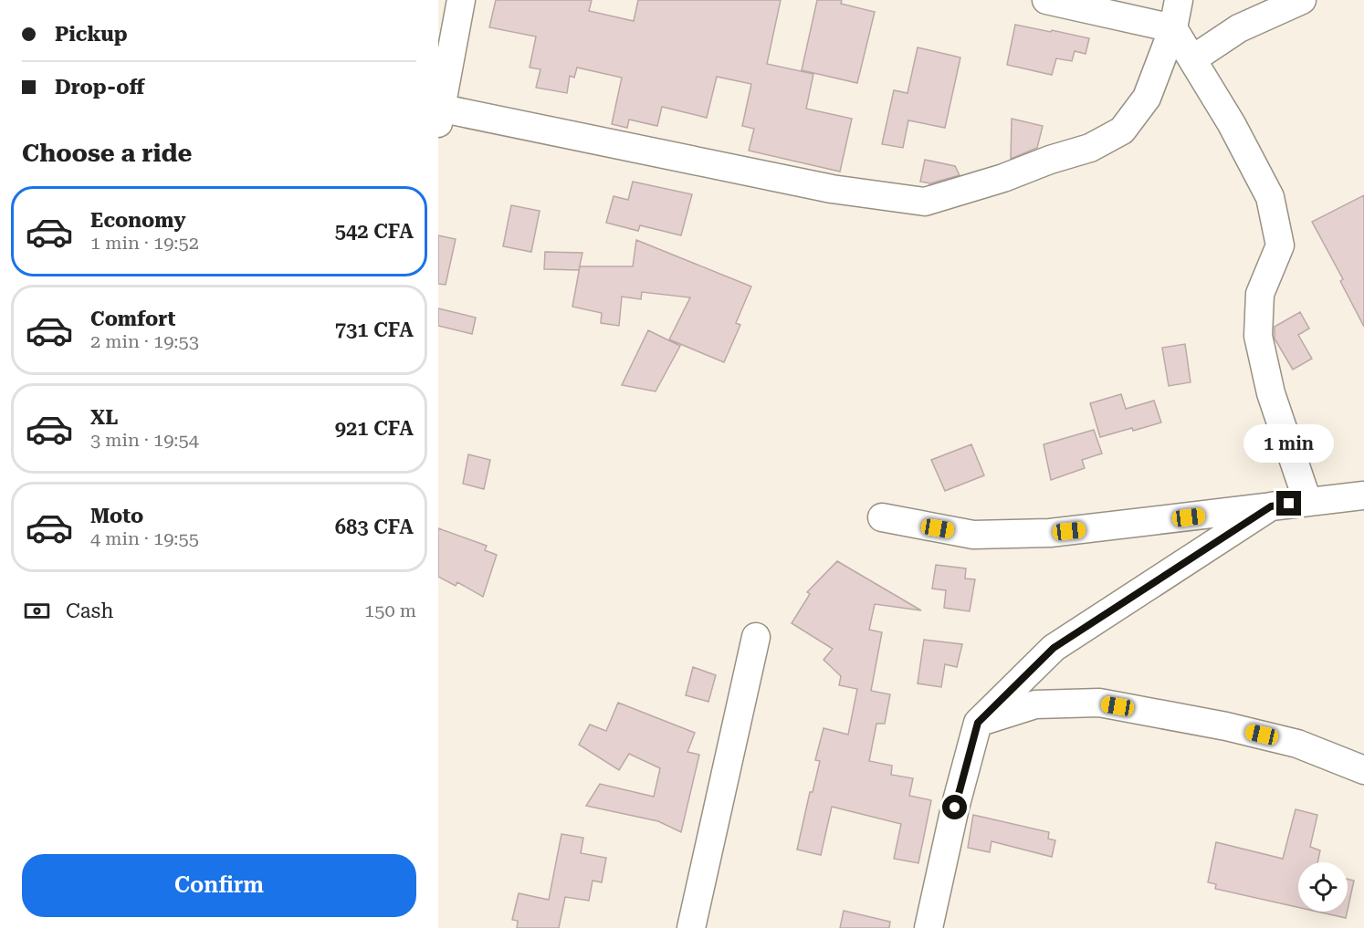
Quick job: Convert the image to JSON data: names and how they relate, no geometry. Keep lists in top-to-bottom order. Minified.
{"page":{"banner":["Pickup","Drop-off"],"heading":"Choose a ride","list":[{"name":"Economy","note":"1 min · 19:52","value":"542 CFA"},{"name":"Comfort","note":"2 min · 19:53","value":"731 CFA"},{"name":"XL","note":"3 min · 19:54","value":"921 CFA"},{"name":"Moto","note":"4 min · 19:55","value":"683 CFA"}],"bubble":"1 min","pay":["Cash","150 m"],"buttons":"Confirm"}}
